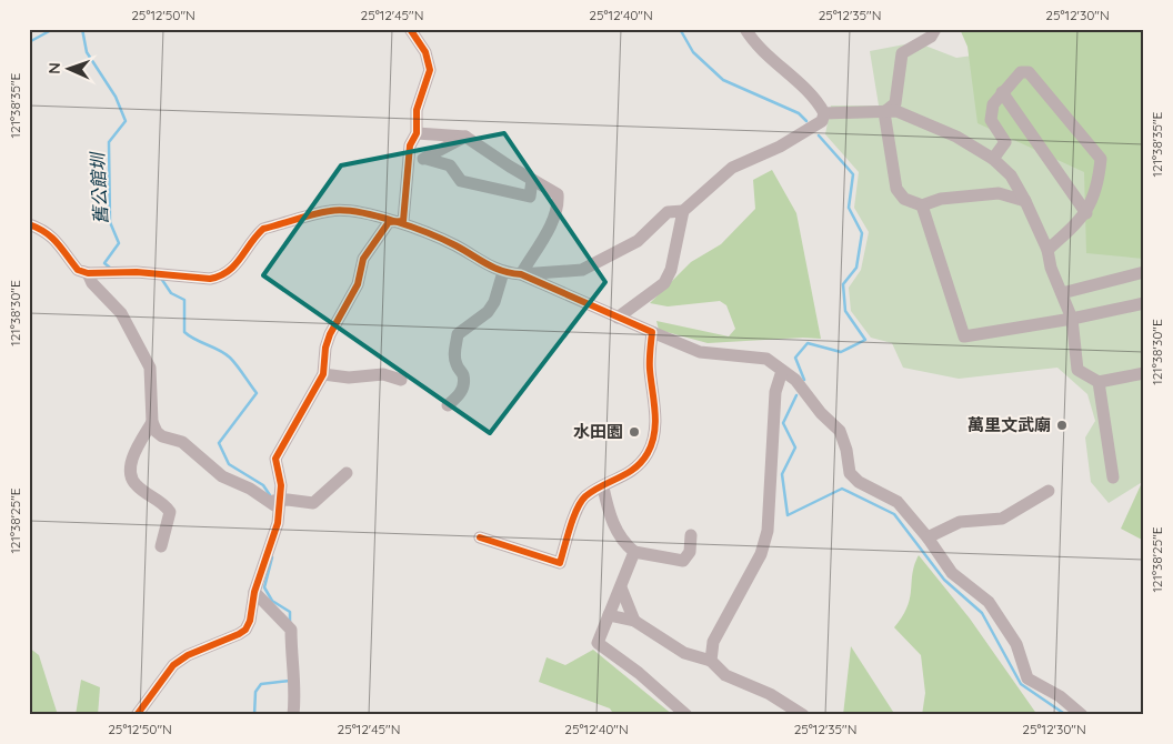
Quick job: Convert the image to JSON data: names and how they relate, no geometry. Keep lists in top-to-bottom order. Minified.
{"water":["舊公館圳"],"places":["萬里文武廟","水田園"],"north":"left","coordinates":["25°12'50\"N","25°12'45\"N","25°12'40\"N","25°12'35\"N","25°12'30\"N","121°38'35\"E","121°38'30\"E","121°38'25\"E"]}
